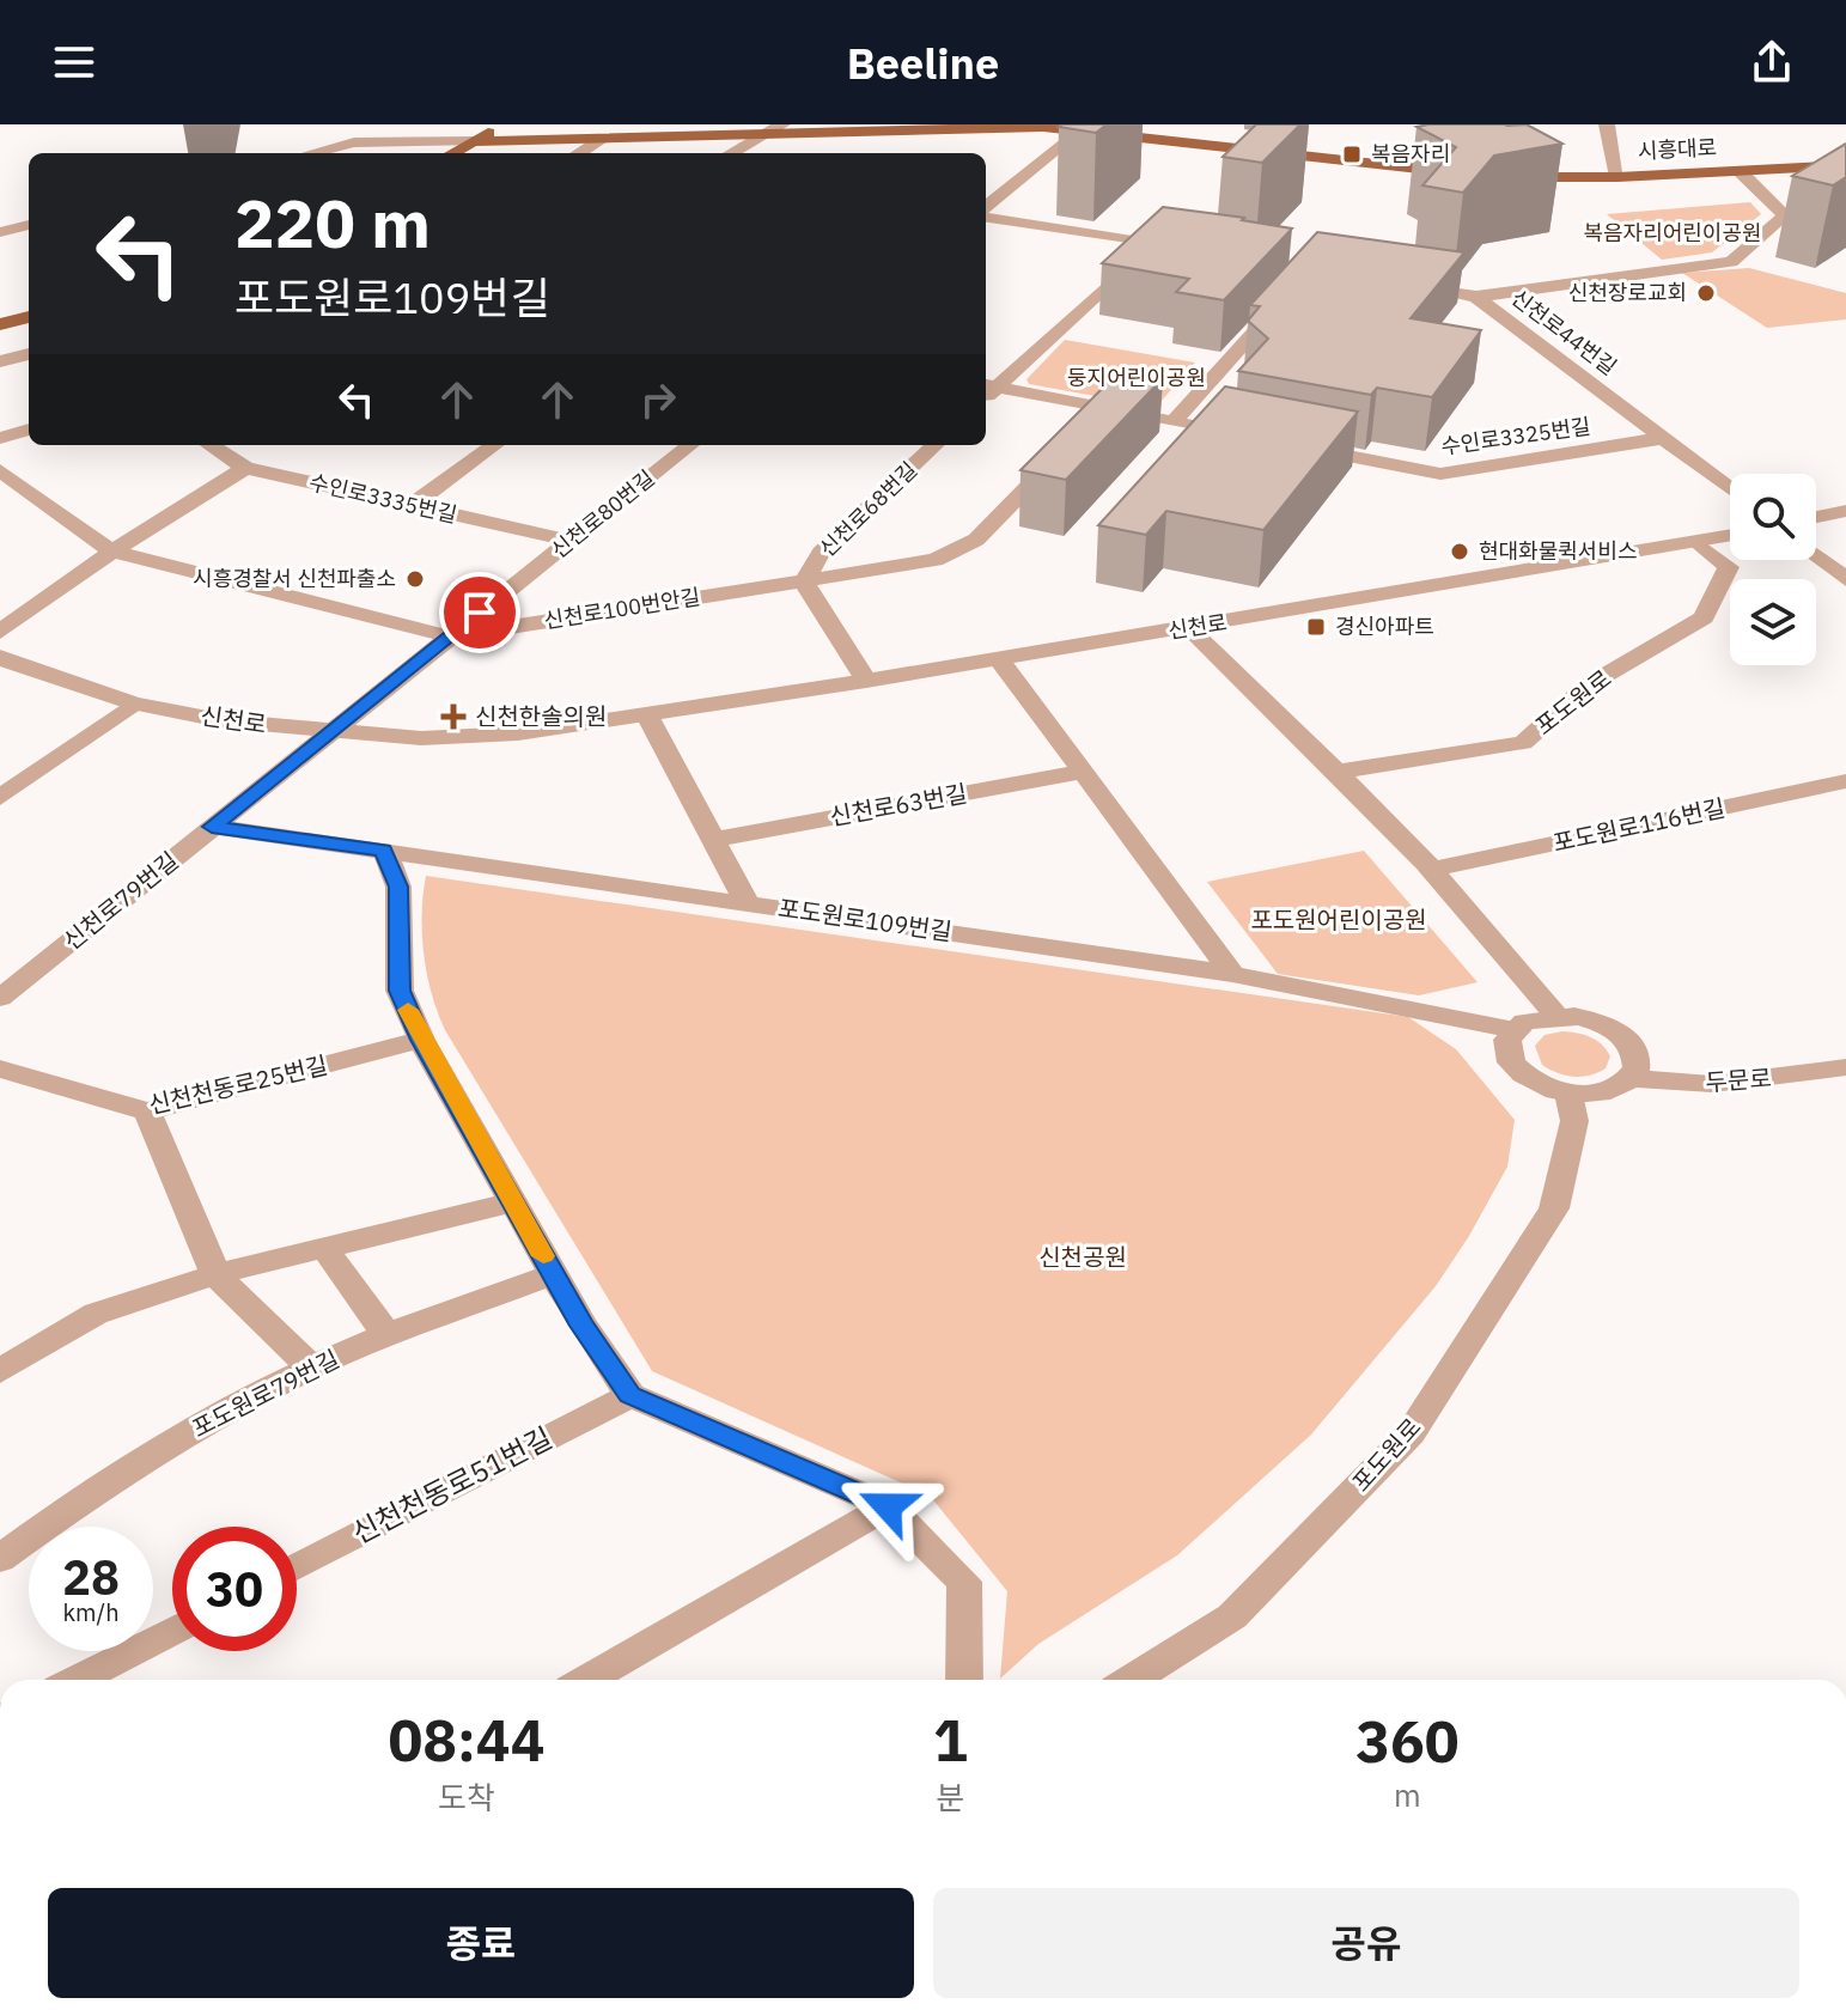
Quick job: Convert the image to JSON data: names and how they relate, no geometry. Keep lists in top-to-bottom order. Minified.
{"streets":{"main road":["시흥대로"],"street":["신천로44번길","수인로3325번길","수인로3335번길","신천로68번길","신천로80번길","신천로100번안길","신천로","포도원로","신천로63번길","포도원로116번길","신천로79번길","포도원로109번길","두문로","신천천동로25번길","포도원로79번길","신천천동로51번길"]},"crossings":[["시흥대로","신천로44번길"],["신천로44번길","수인로3325번길"],["수인로3335번길","신천로80번길"],["신천로68번길","신천로100번안길"],["신천로68번길","신천로"],["신천로80번길","신천로100번안길"],["신천로80번길","신천로"],["신천로80번길","신천로79번길"],["신천로","포도원로"],["신천로","신천로79번길"],["포도원로","포도원로109번길"],["포도원로","두문로"],["신천로79번길","포도원로109번길"],["포도원로109번길","두문로"]],"parks":["복음자리어린이공원","둥지어린이공원","포도원어린이공원","신천공원"],"places":{"transit":["복음자리","경신아파트"],"other":["신천장로교회","현대화물퀵서비스","시흥경찰서 신천파출소"],"health":["신천한솔의원"]},"page":{"header":"Beeline","turn":["220 m","포도원로109번길"],"speed":"28 km/h","limit":"30","eta":["08:44","도착","1","분","360","m"],"buttons":["종료","공유"]}}
